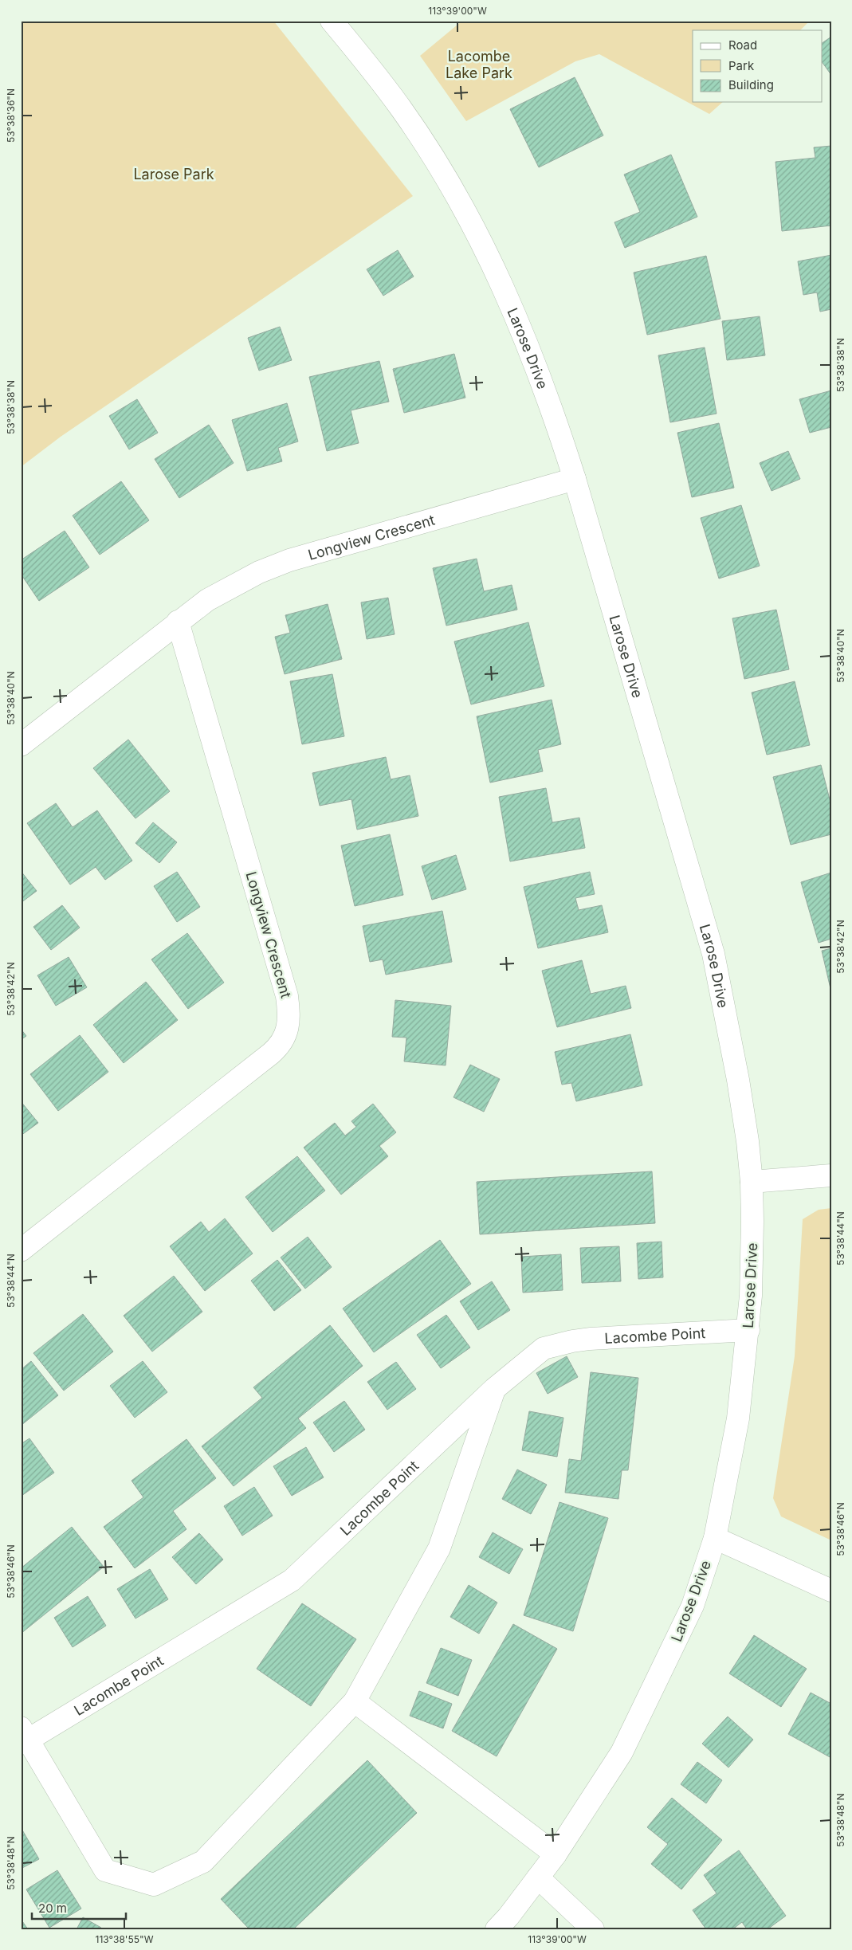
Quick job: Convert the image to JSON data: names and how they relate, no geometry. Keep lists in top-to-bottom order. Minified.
{"streets":{"street":["Larose Drive","Longview Crescent","Lacombe Point"]},"crossings":[["Larose Drive","Longview Crescent"],["Larose Drive","Lacombe Point"]],"parks":["Lacombe Lake Park","Larose Park"],"legend":["Road","Park","Building"],"scale_bar":"20 m","coordinates":["113°39'00\"W","53°38'36\"N","53°38'38\"N","53°38'40\"N","53°38'42\"N","53°38'44\"N","53°38'46\"N","53°38'48\"N","113°38'55\"W"]}
